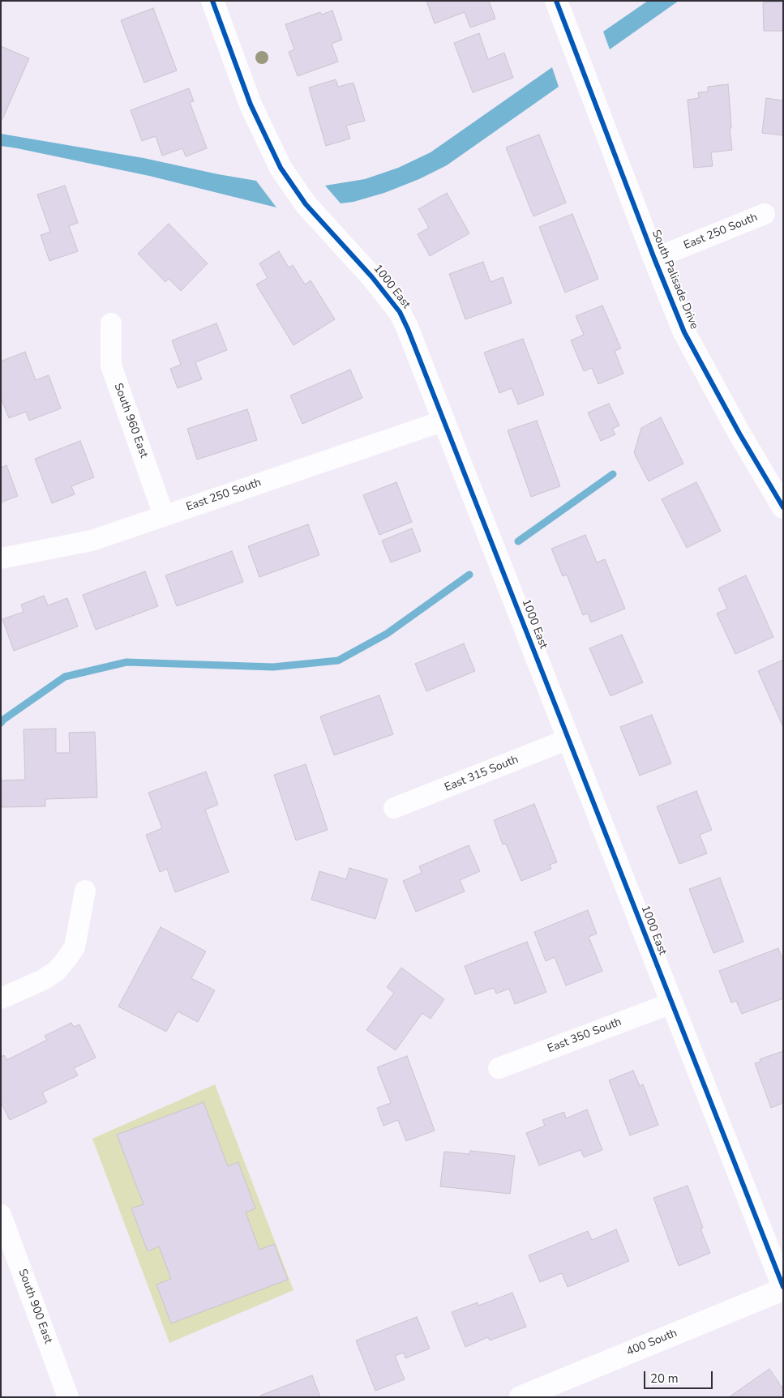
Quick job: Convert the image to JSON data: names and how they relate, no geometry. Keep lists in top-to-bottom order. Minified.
{"streets":{"street":["East 250 South","South Palisade Drive","1000 East","South 960 East","East 315 South","East 350 South","South 900 East","400 South"]},"crossings":[["East 250 South","South Palisade Drive"],["East 250 South","1000 East"],["East 250 South","South 960 East"],["1000 East","East 315 South"],["1000 East","East 350 South"],["1000 East","400 South"]],"scale_bar":"20 m"}
